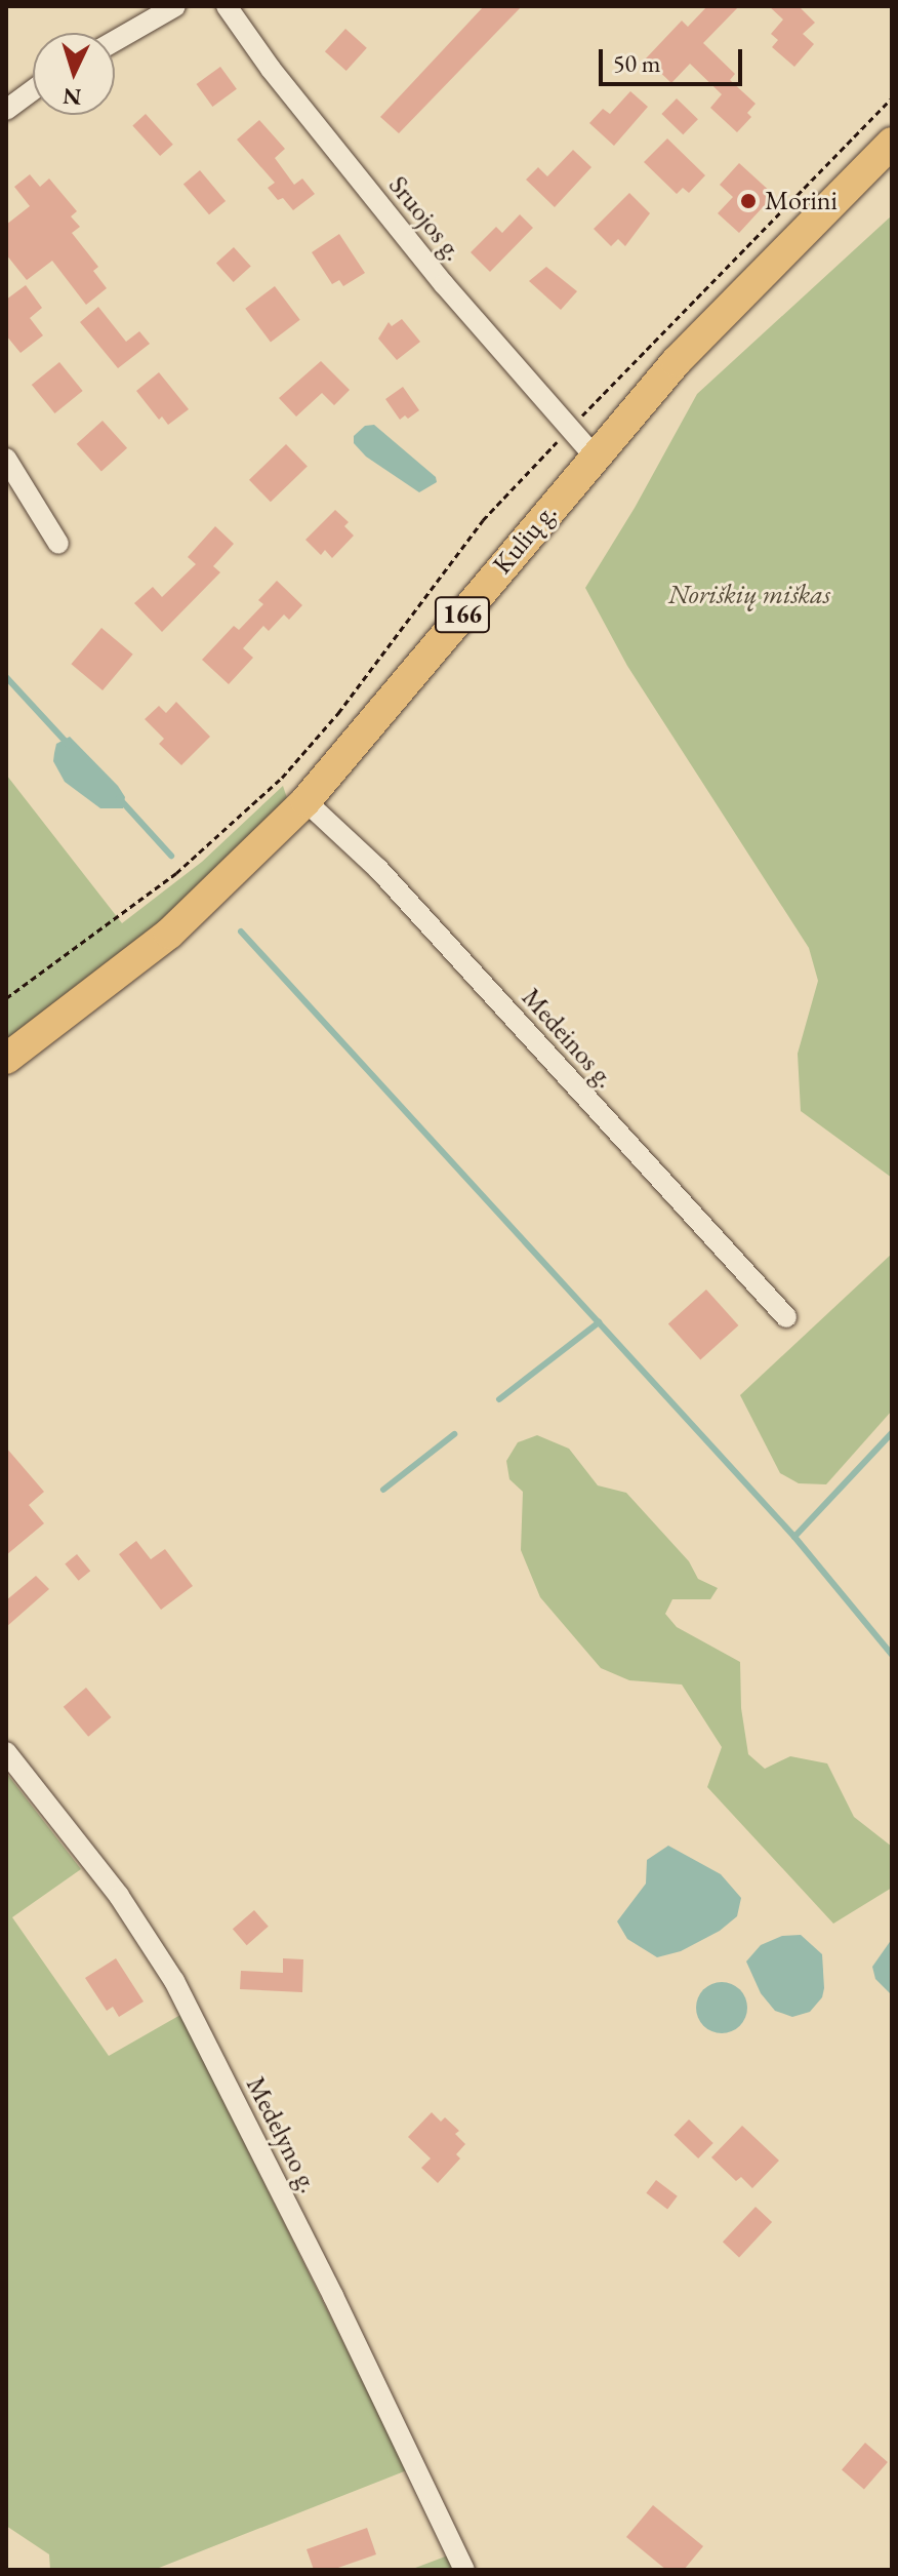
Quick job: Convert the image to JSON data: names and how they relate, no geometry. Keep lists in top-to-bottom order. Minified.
{"streets":{"main road":["Kulių g.","166"],"street":["Sruojos g.","Medeinos g.","Medelyno g."]},"crossings":[["Sruojos g.","Kulių g."],["Kulių g.","Medeinos g."]],"parks":["Noriškių miškas"],"places":["Morini"],"scale_bar":"50 m","north":"bottom"}
